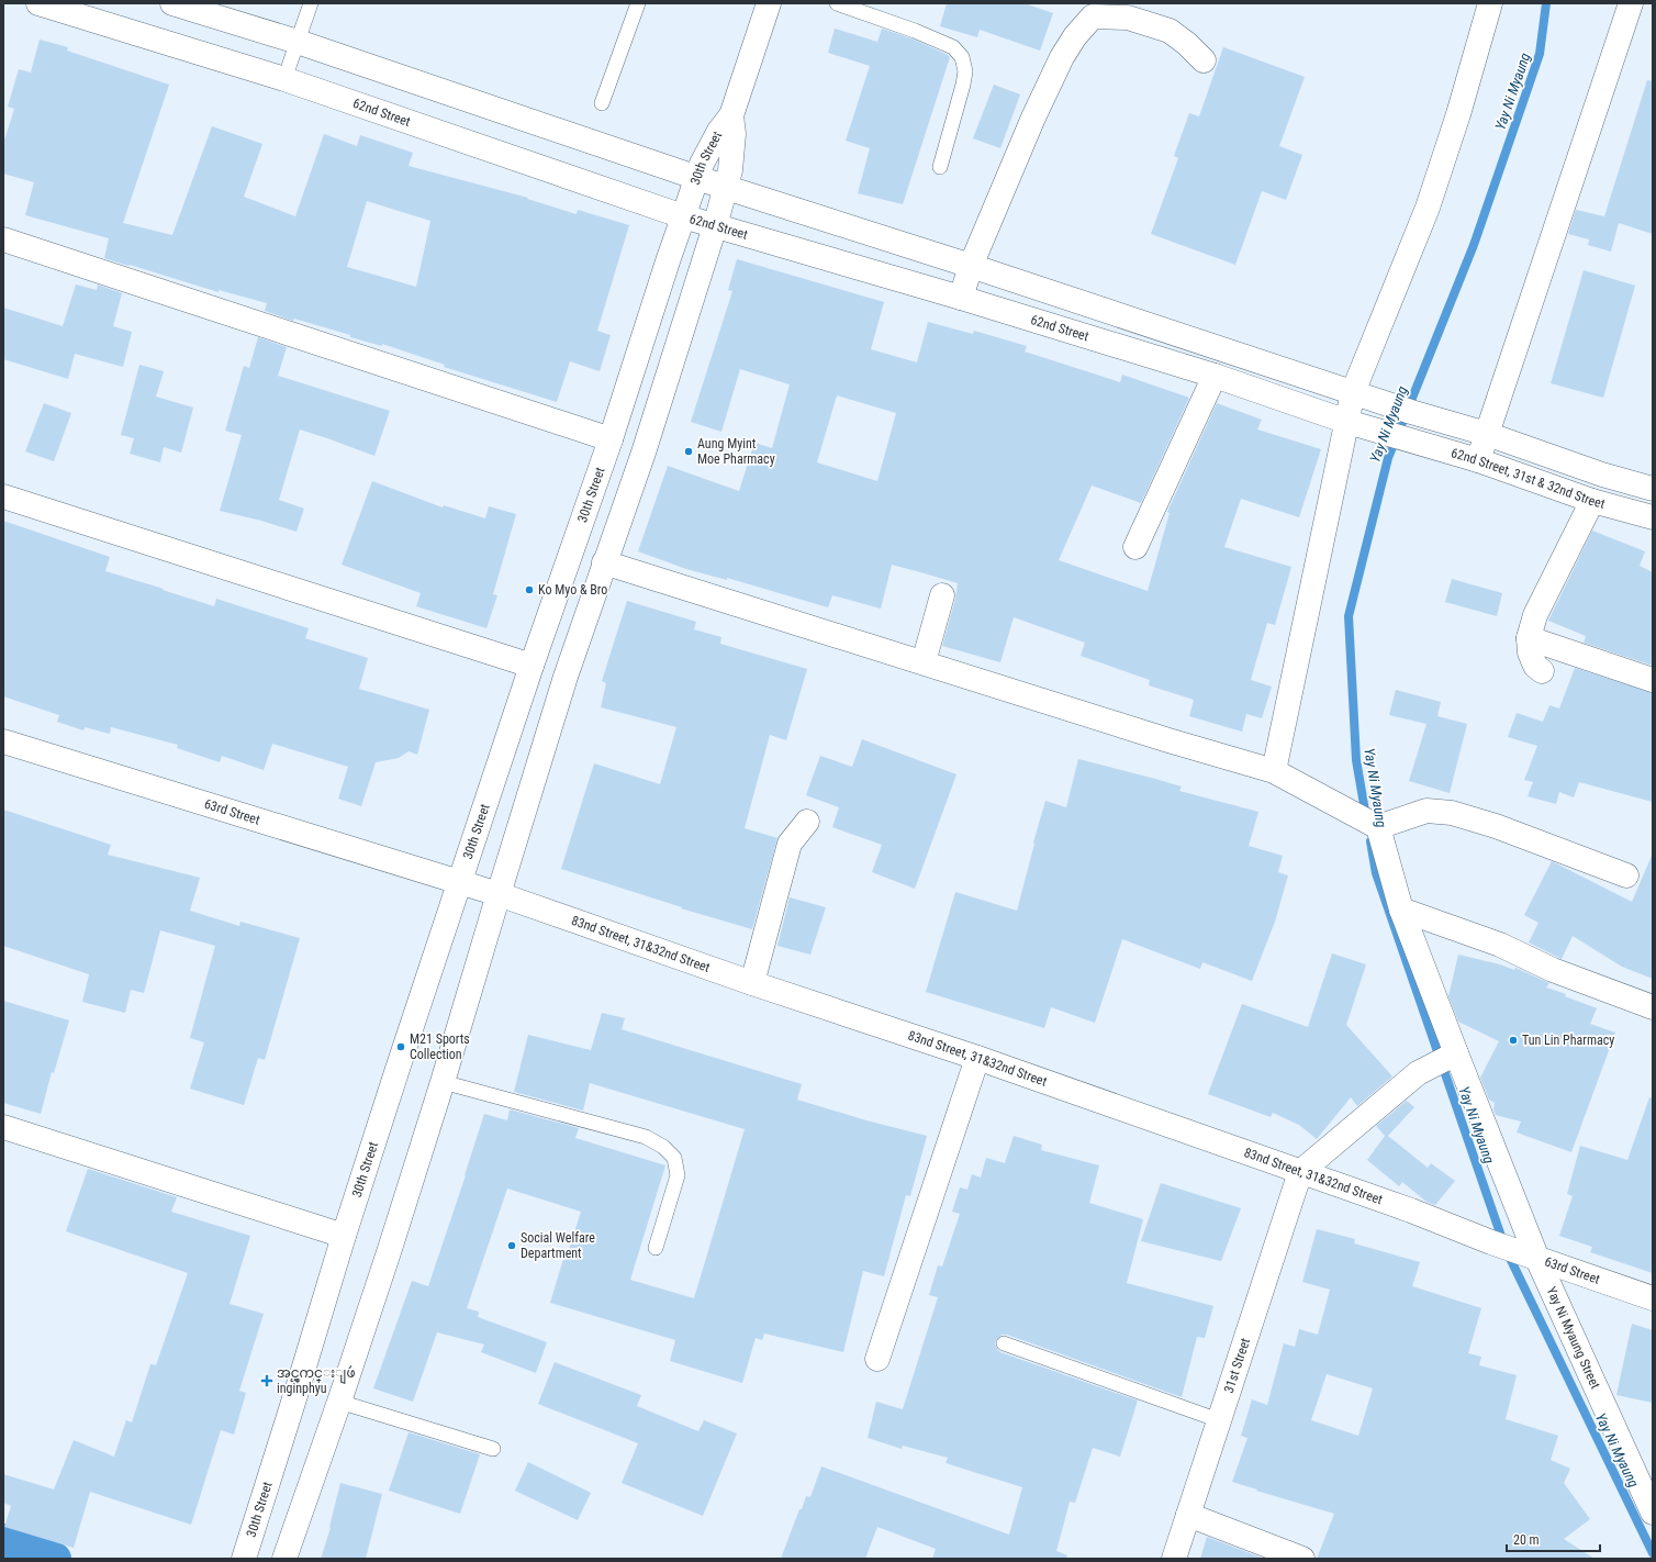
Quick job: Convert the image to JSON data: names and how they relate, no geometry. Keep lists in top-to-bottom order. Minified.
{"streets":{"street":["62nd Street","30th Street","62nd Street, 31st & 32nd Street","63rd Street","83nd Street, 31&32nd Street","Yay Ni Myaung Street","31st Street"]},"crossings":[["62nd Street","30th Street"],["62nd Street","62nd Street, 31st & 32nd Street"],["30th Street","63rd Street"],["30th Street","83nd Street, 31&32nd Street"],["63rd Street","83nd Street, 31&32nd Street"],["63rd Street","Yay Ni Myaung Street"],["83nd Street, 31&32nd Street","31st Street"]],"water":["Yay Ni Myaung"],"places":{"other":["Aung Myint Moe Pharmacy","Ko Myo & Bro","Tun Lin Pharmacy","M21 Sports Collection","Social Welfare Department"],"health":["အင္ၾကင္းျဖဴ inginphyu"]},"scale_bar":"20 m"}
